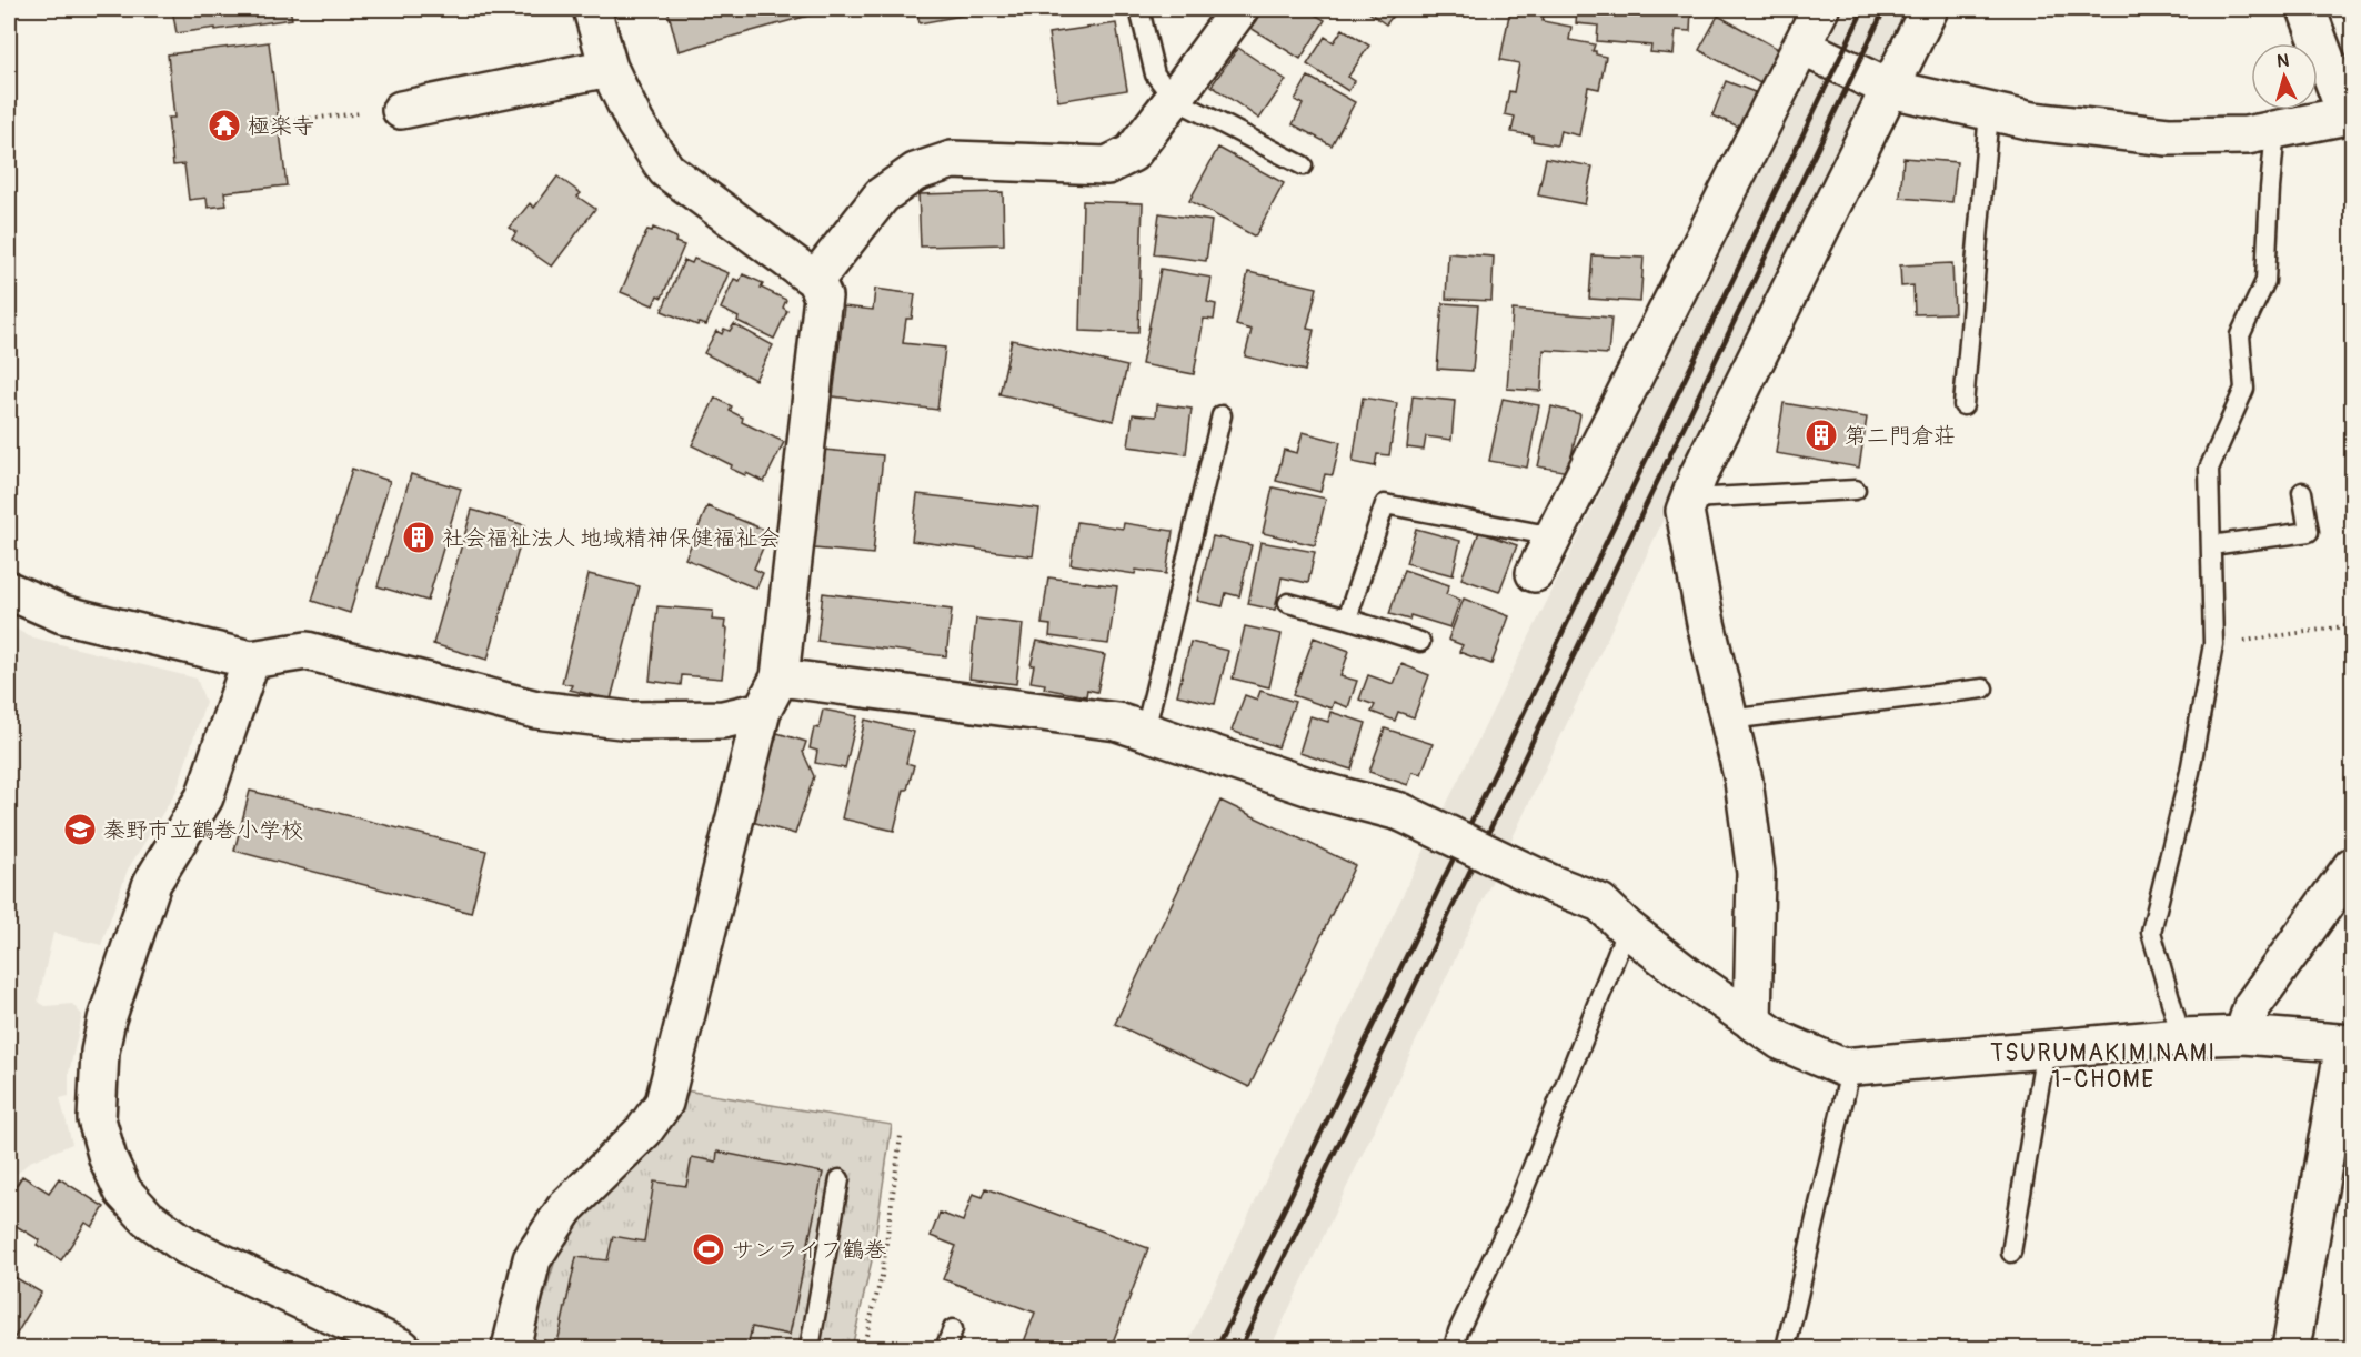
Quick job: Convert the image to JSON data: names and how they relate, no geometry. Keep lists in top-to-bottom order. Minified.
{"districts":["TSURUMAKIMINAMI 1-CHOME"],"places":{"temple":["極楽寺"],"building":["第二門倉荘","社会福祉法人 地域精神保健福祉会"],"school or university":["秦野市立鶴巻小学校"],"sports":["サンライフ鶴巻"]},"north":"top"}
